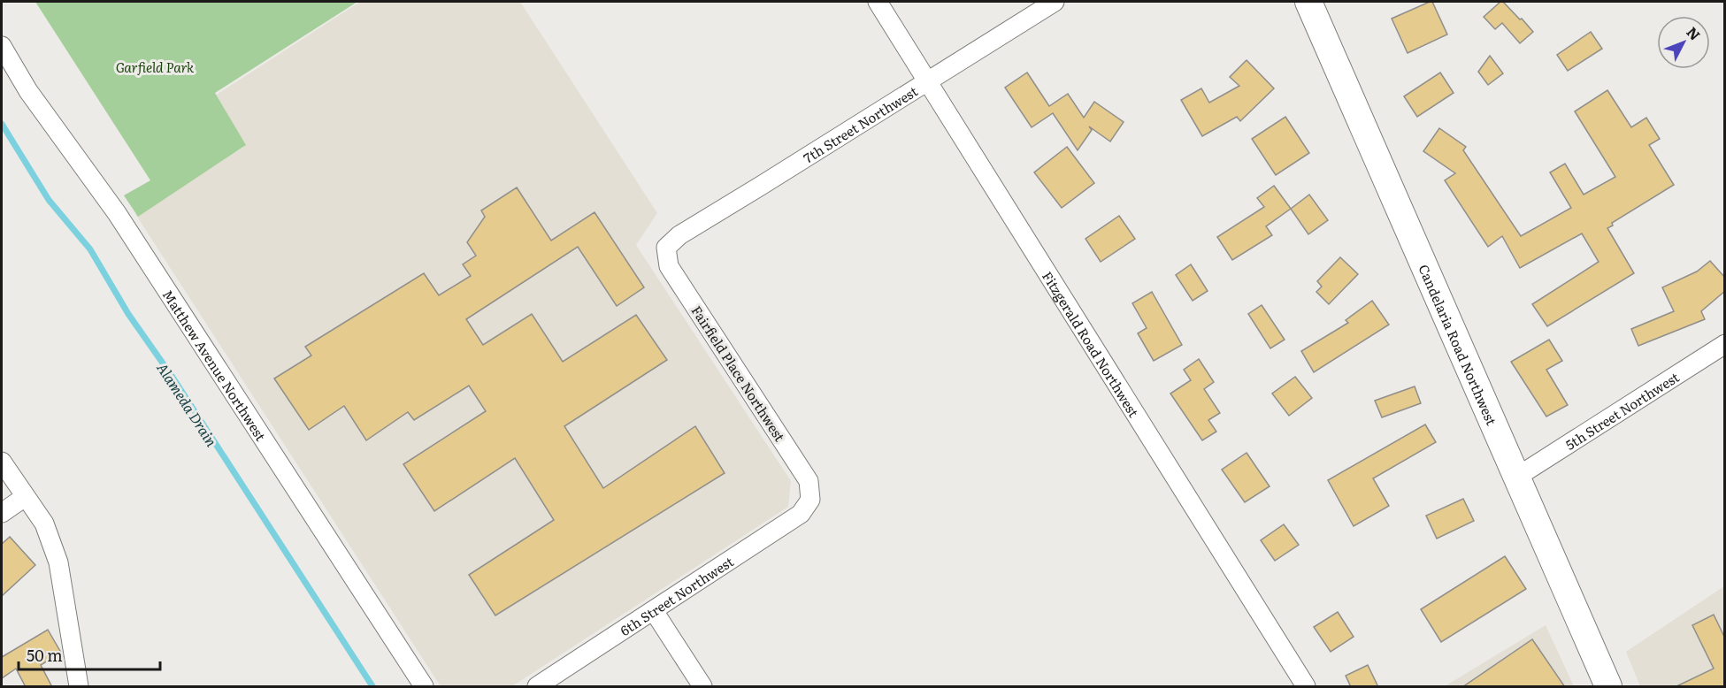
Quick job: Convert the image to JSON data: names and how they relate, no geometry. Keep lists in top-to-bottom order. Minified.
{"streets":{"main road":["Candelaria Road Northwest"],"street":["7th Street Northwest","Fitzgerald Road Northwest","Matthew Avenue Northwest","Fairfield Place Northwest","5th Street Northwest","6th Street Northwest"]},"crossings":[["7th Street Northwest","Fitzgerald Road Northwest"],["7th Street Northwest","Fairfield Place Northwest"],["Candelaria Road Northwest","5th Street Northwest"],["Fairfield Place Northwest","6th Street Northwest"]],"water":["Alameda Drain"],"parks":["Garfield Park"],"scale_bar":"50 m","north":"top right"}
